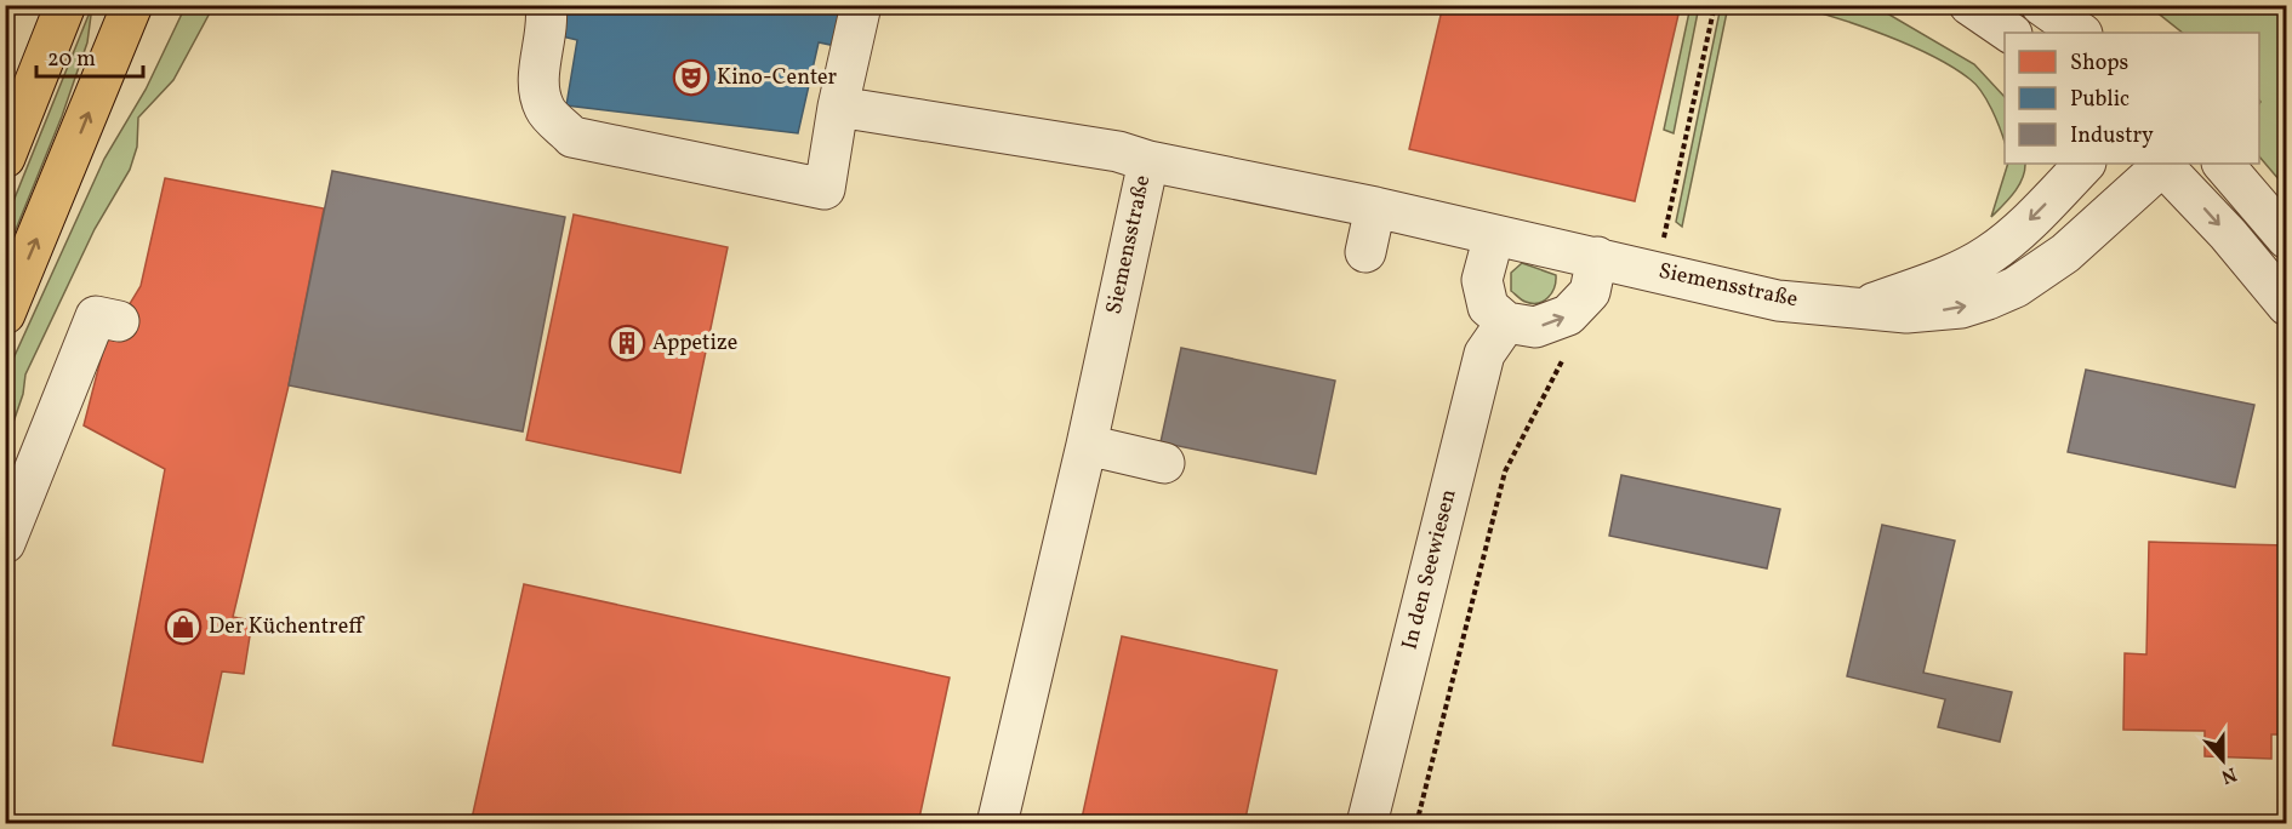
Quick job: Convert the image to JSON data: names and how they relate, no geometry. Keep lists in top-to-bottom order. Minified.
{"streets":{"street":["Siemensstraße","In den Seewiesen"]},"places":{"theatre":["Kino-Center"],"building":["Appetize"],"shop":["Der Küchentreff"]},"legend":["Shops","Public","Industry"],"scale_bar":"20 m","north":"bottom"}
